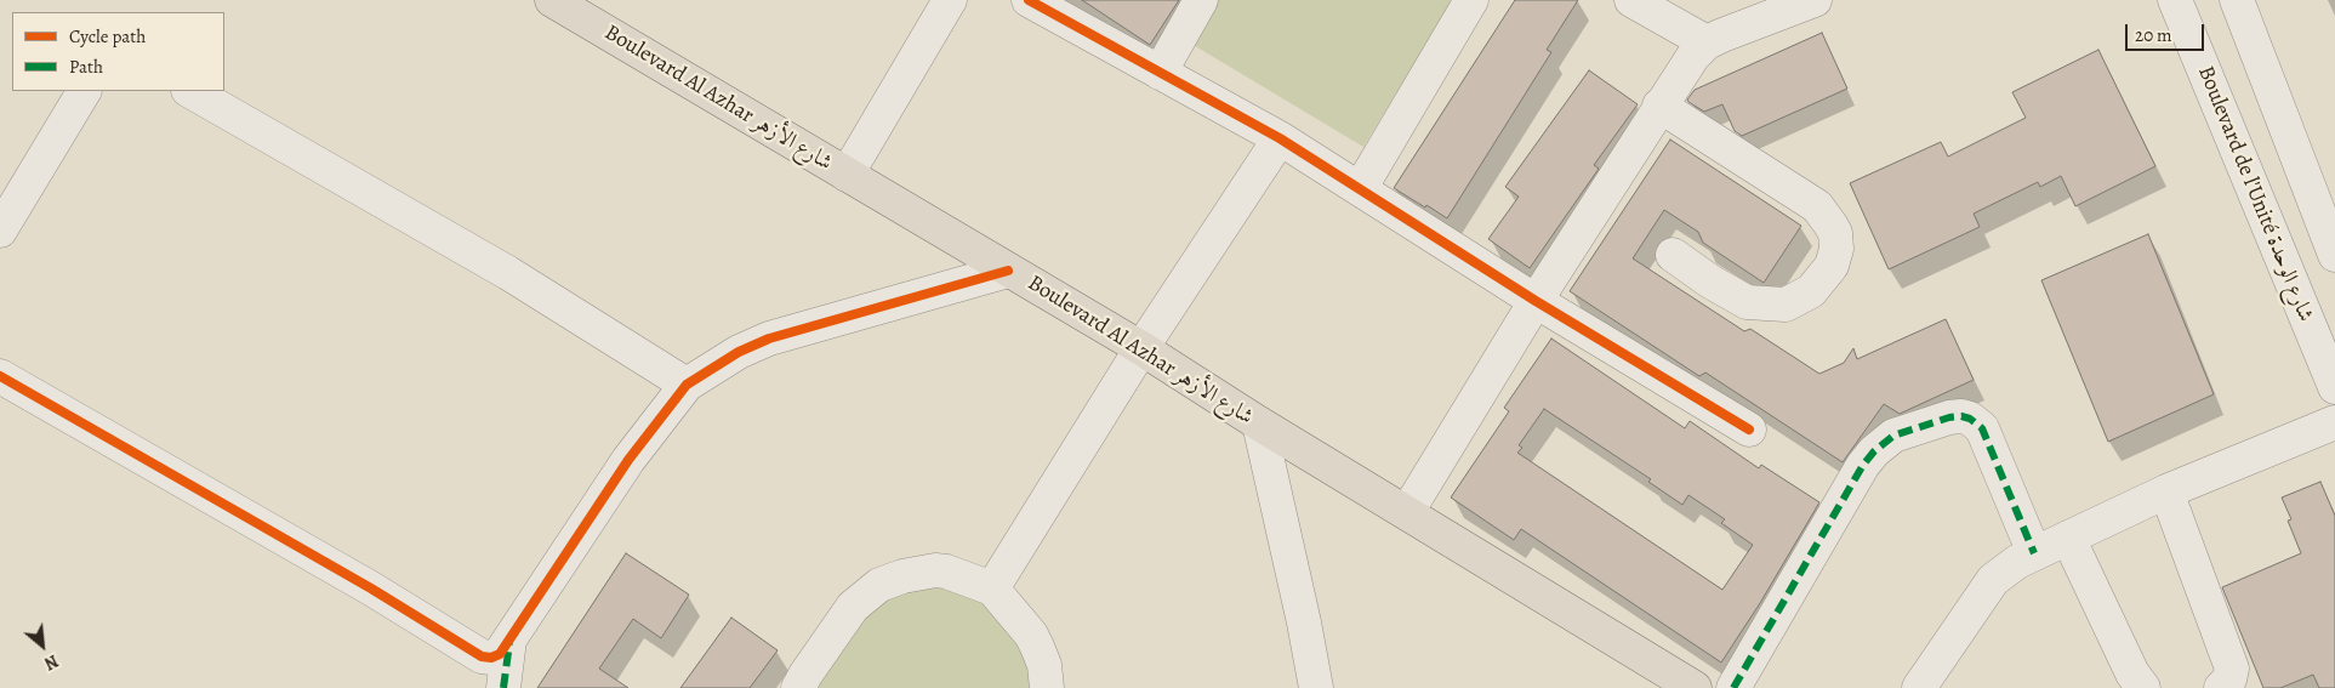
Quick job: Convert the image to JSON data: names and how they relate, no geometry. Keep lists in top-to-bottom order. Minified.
{"streets":{"main road":["Boulevard Al Azhar شارع الأزهر"],"street":["Boulevard de l'Unité شارع الوحدة"]},"legend":["Cycle path","Path"],"scale_bar":"20 m","north":"bottom right"}
